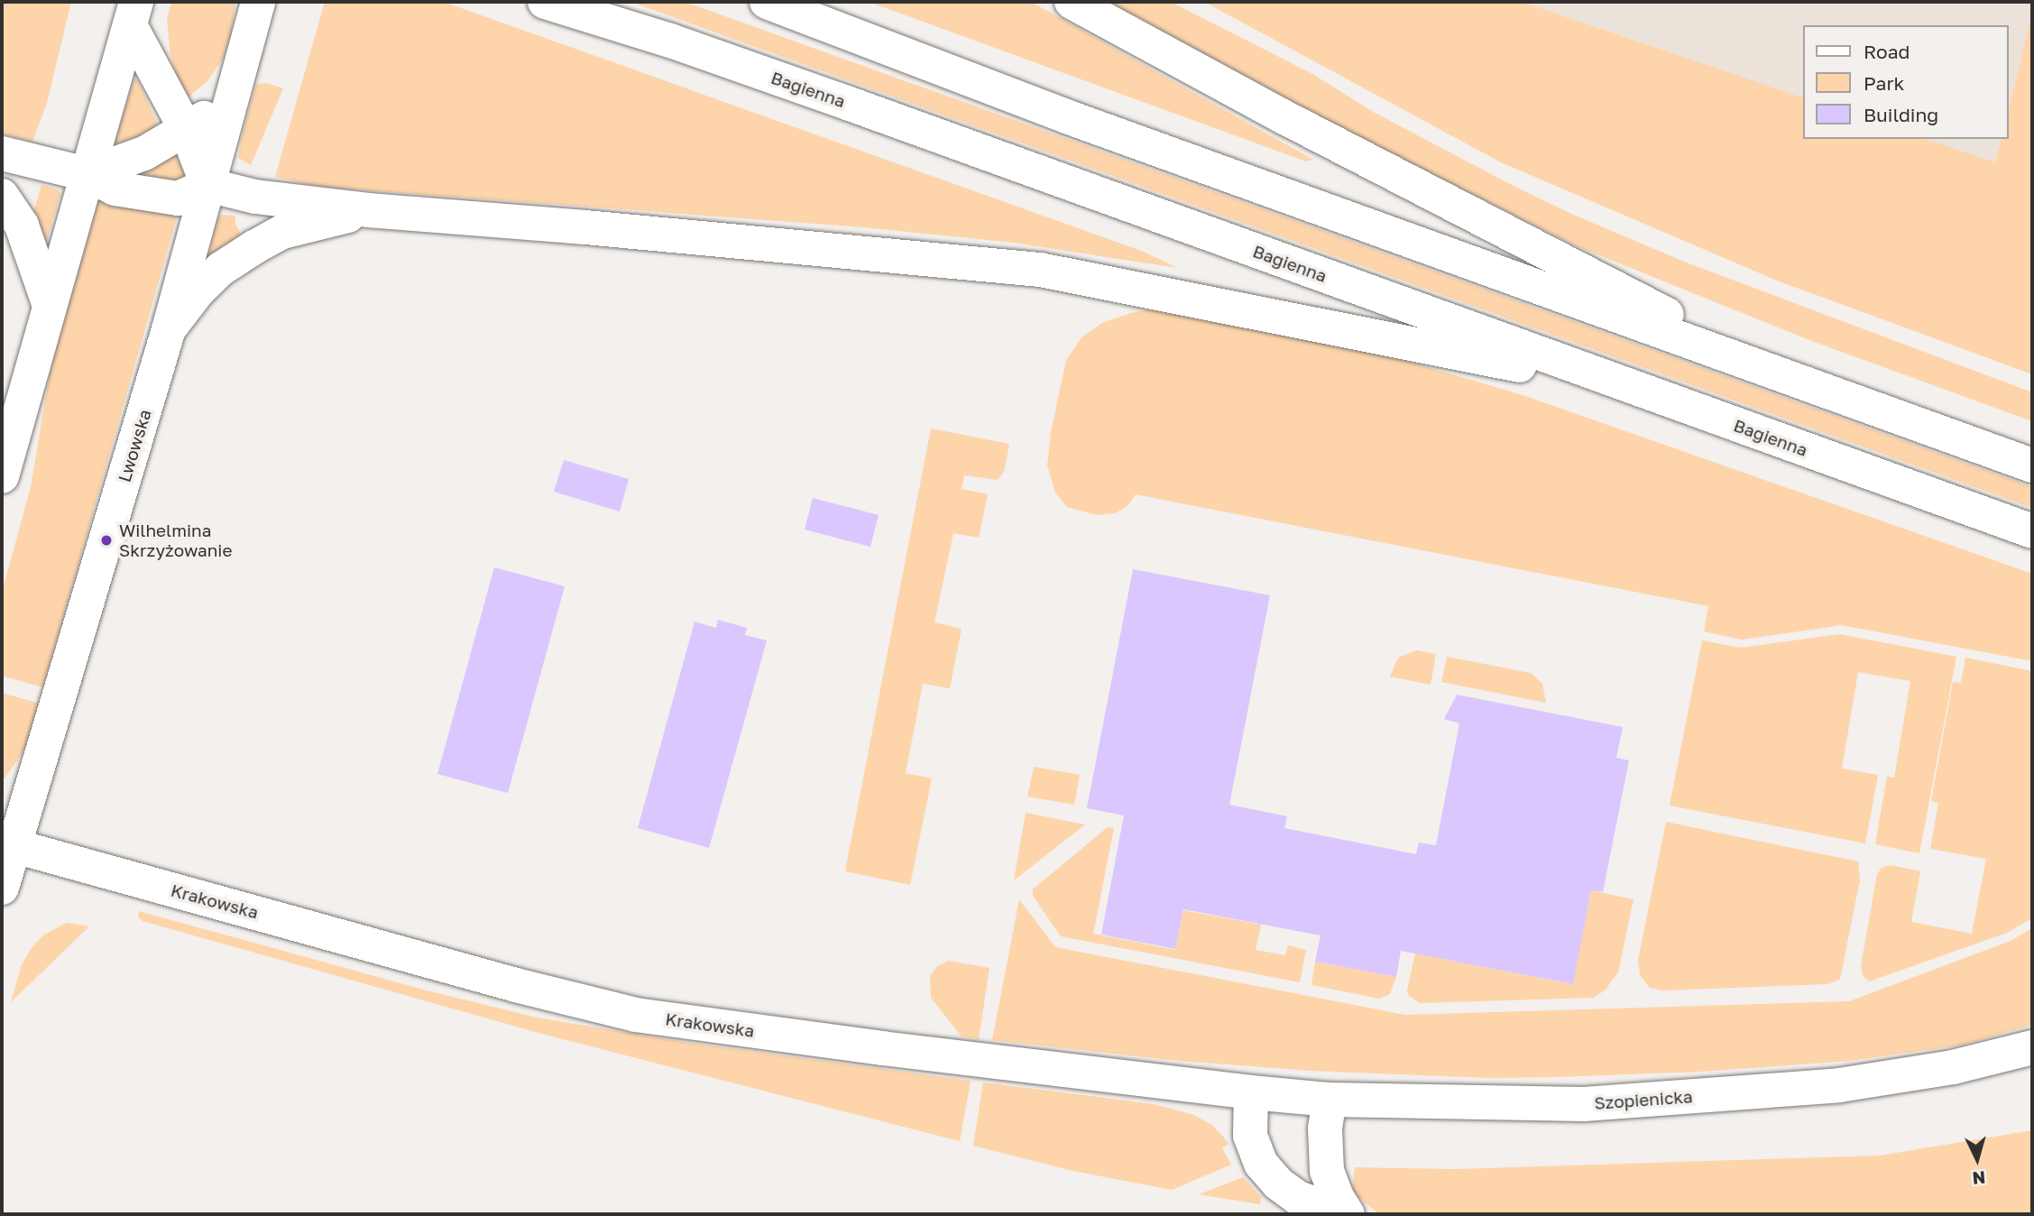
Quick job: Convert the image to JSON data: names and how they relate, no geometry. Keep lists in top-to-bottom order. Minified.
{"streets":{"main road":["Bagienna","Lwowska","Krakowska","Szopienicka"]},"crossings":[["Lwowska","Krakowska"],["Krakowska","Szopienicka"]],"places":["Wilhelmina Skrzyżowanie"],"legend":["Road","Park","Building"],"north":"bottom"}
